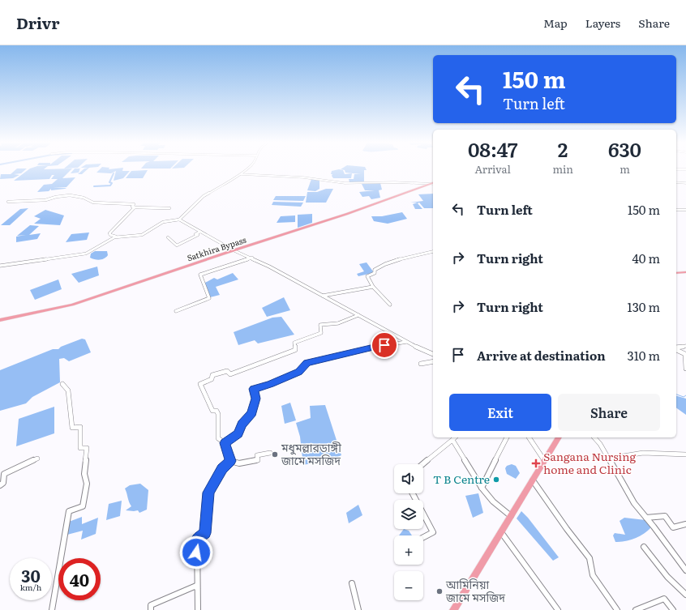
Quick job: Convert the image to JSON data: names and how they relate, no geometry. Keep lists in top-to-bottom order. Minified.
{"streets":{"highway":["Satkhira Bypass"]},"places":{"other":["মধুমল্লারডাঙ্গী জামে মসজিদ","T B Centre","আমিনিয়া জামে মসজিদ"],"health":["Sangana Nursing home and Clinic"]},"page":{"header":"Drivr","nav":["Map","Layers","Share"],"turn":["150 m","Turn left"],"eta":["08:47","Arrival","2","min","630","m"],"list":[{"name":"Turn left","value":"150 m"},{"name":"Turn right","value":"40 m"},{"name":"Turn right","value":"130 m"},{"name":"Arrive at destination","value":"310 m"}],"buttons":["Exit","Share"],"map_buttons":["+","−"],"speed":"30 km/h","limit":"40"}}
